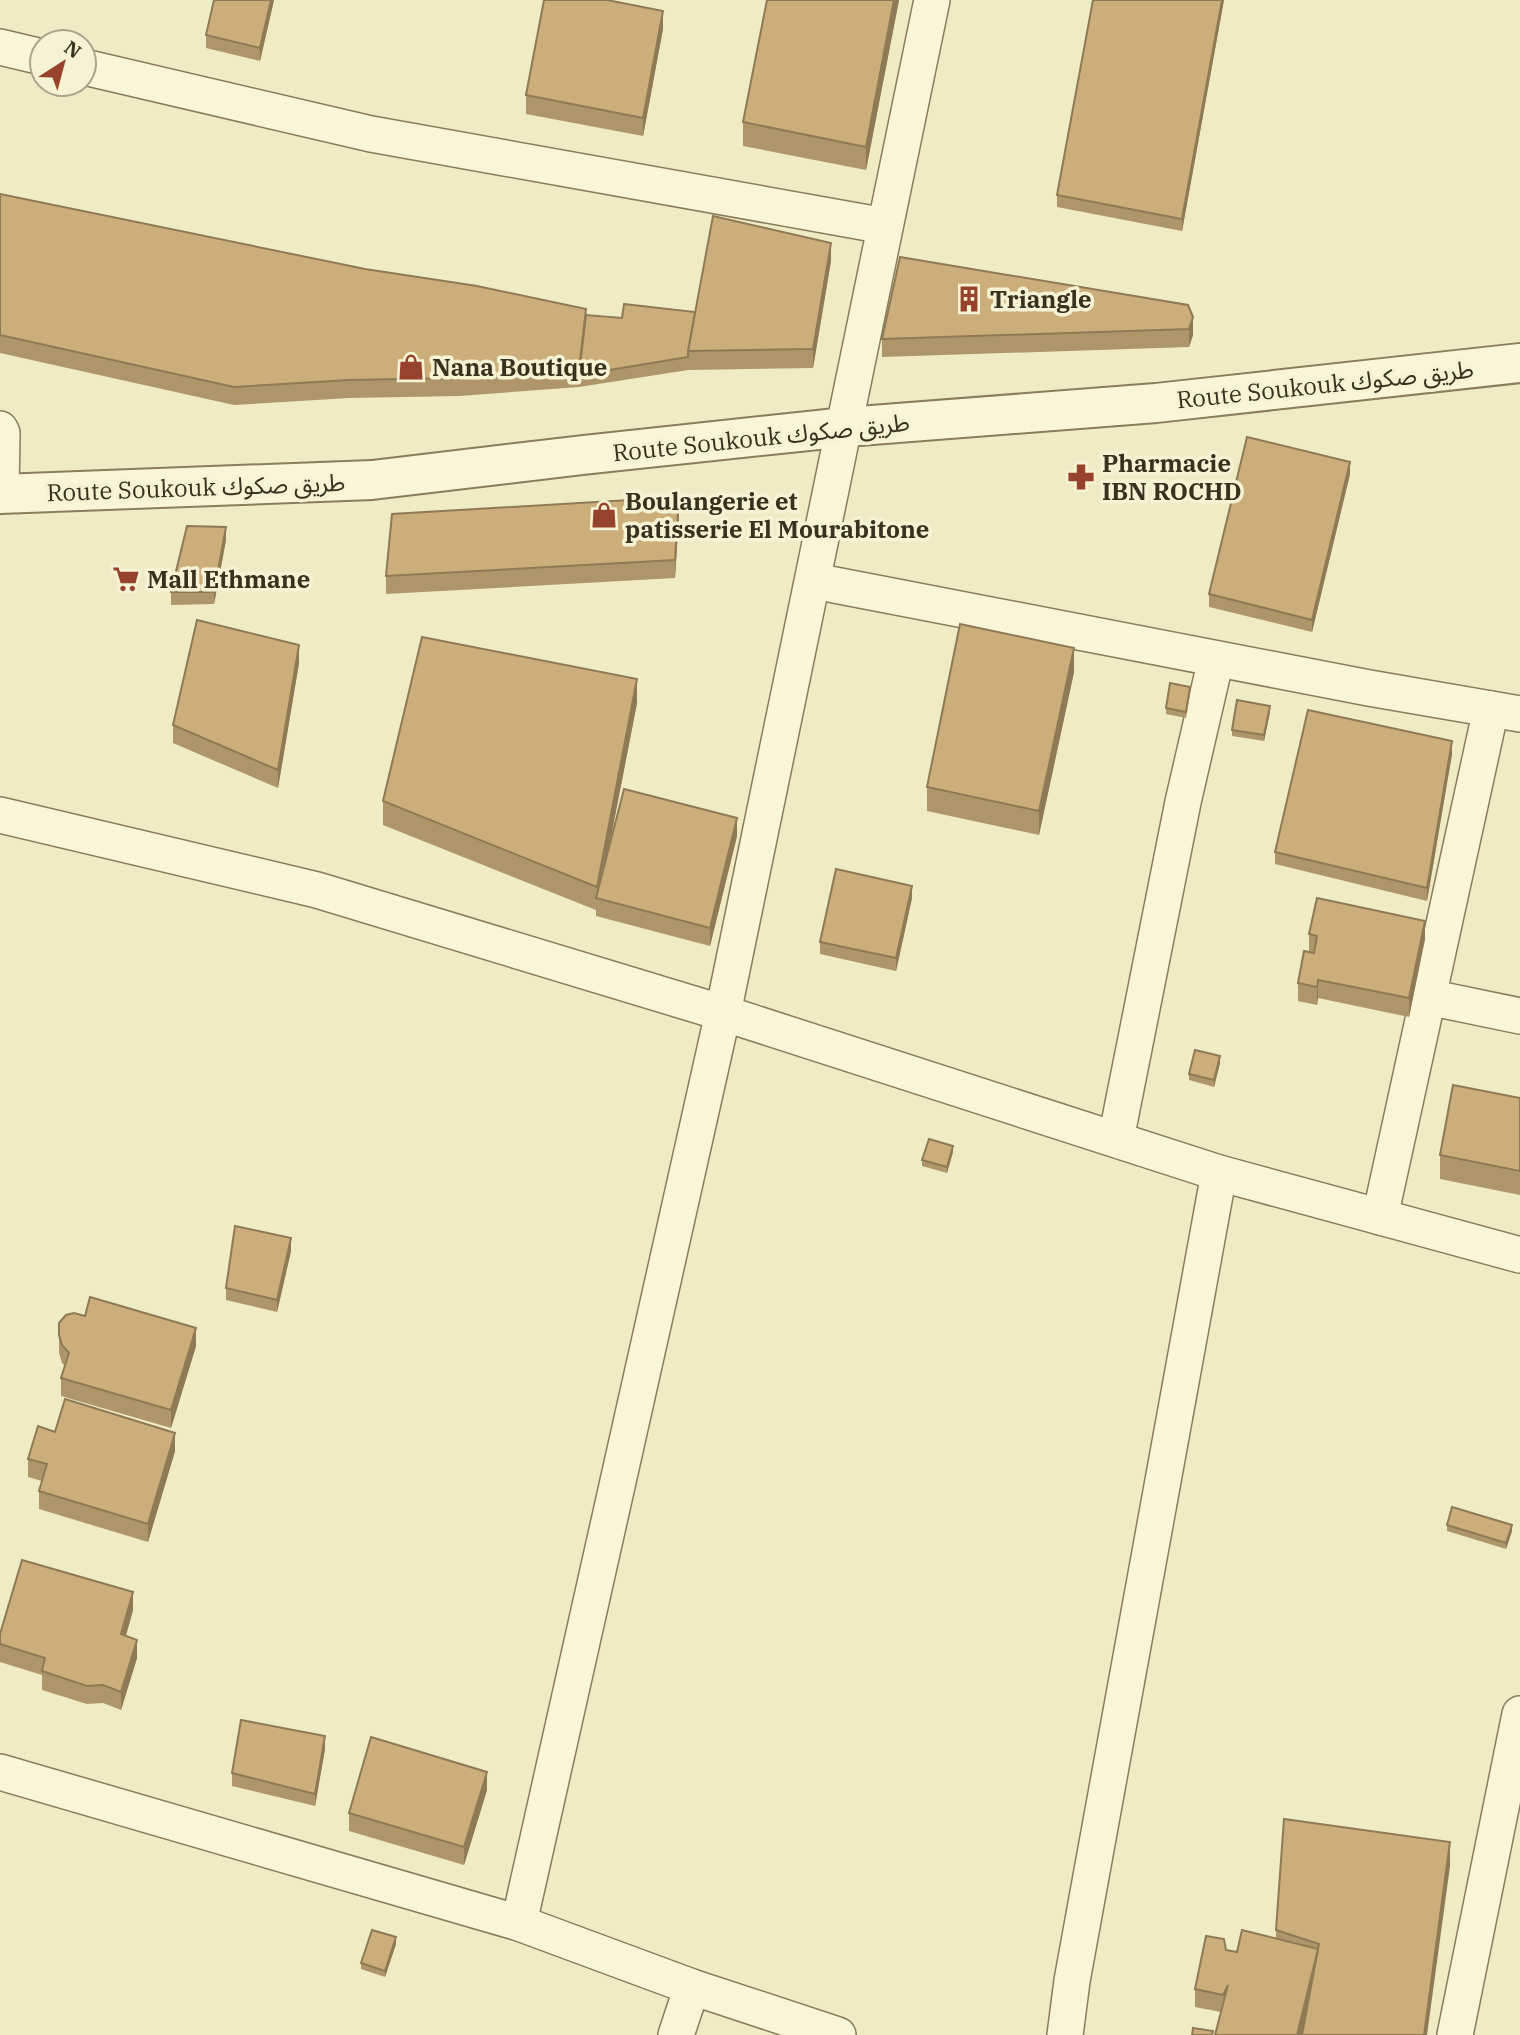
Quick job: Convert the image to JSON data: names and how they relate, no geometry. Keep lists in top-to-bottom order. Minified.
{"streets":{"street":["Route Soukouk طريق صكوك"]},"places":{"building":["Triangle"],"shop":["Nana Boutique","Boulangerie et patisserie El Mourabitone"],"pharmacy":["Pharmacie IBN ROCHD"],"supermarket":["Mall Ethmane"]},"north":"top right"}
